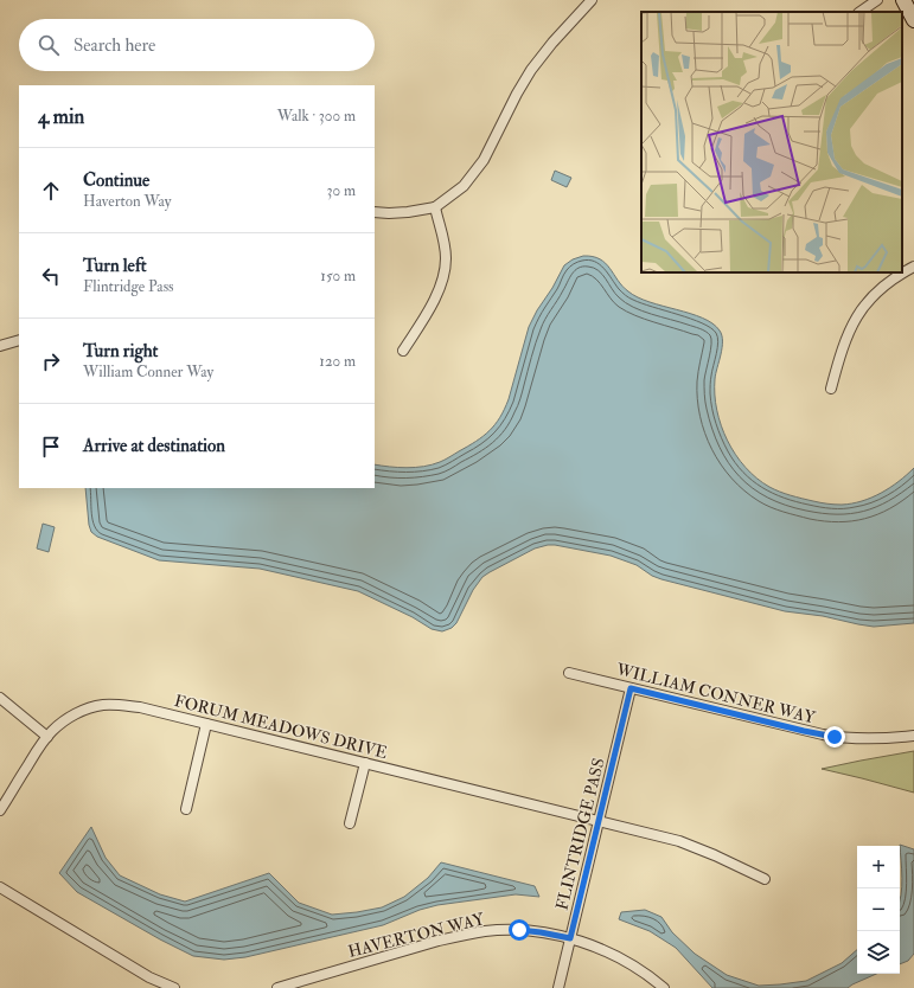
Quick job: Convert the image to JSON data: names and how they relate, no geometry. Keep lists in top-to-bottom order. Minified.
{"streets":{"street":["WILLIAM CONNER WAY","FORUM MEADOWS DRIVE","FLINTRIDGE PASS","HAVERTON WAY"]},"crossings":[["WILLIAM CONNER WAY","FLINTRIDGE PASS"],["FORUM MEADOWS DRIVE","FLINTRIDGE PASS"],["FLINTRIDGE PASS","HAVERTON WAY"]],"page":{"search":"Search here","heading":["4 min","Walk · 300 m"],"list":[["Continue","Haverton Way","30 m"],["Turn left","Flintridge Pass","150 m"],["Turn right","William Conner Way","120 m"],"Arrive at destination"],"map_buttons":["+","−"]}}
